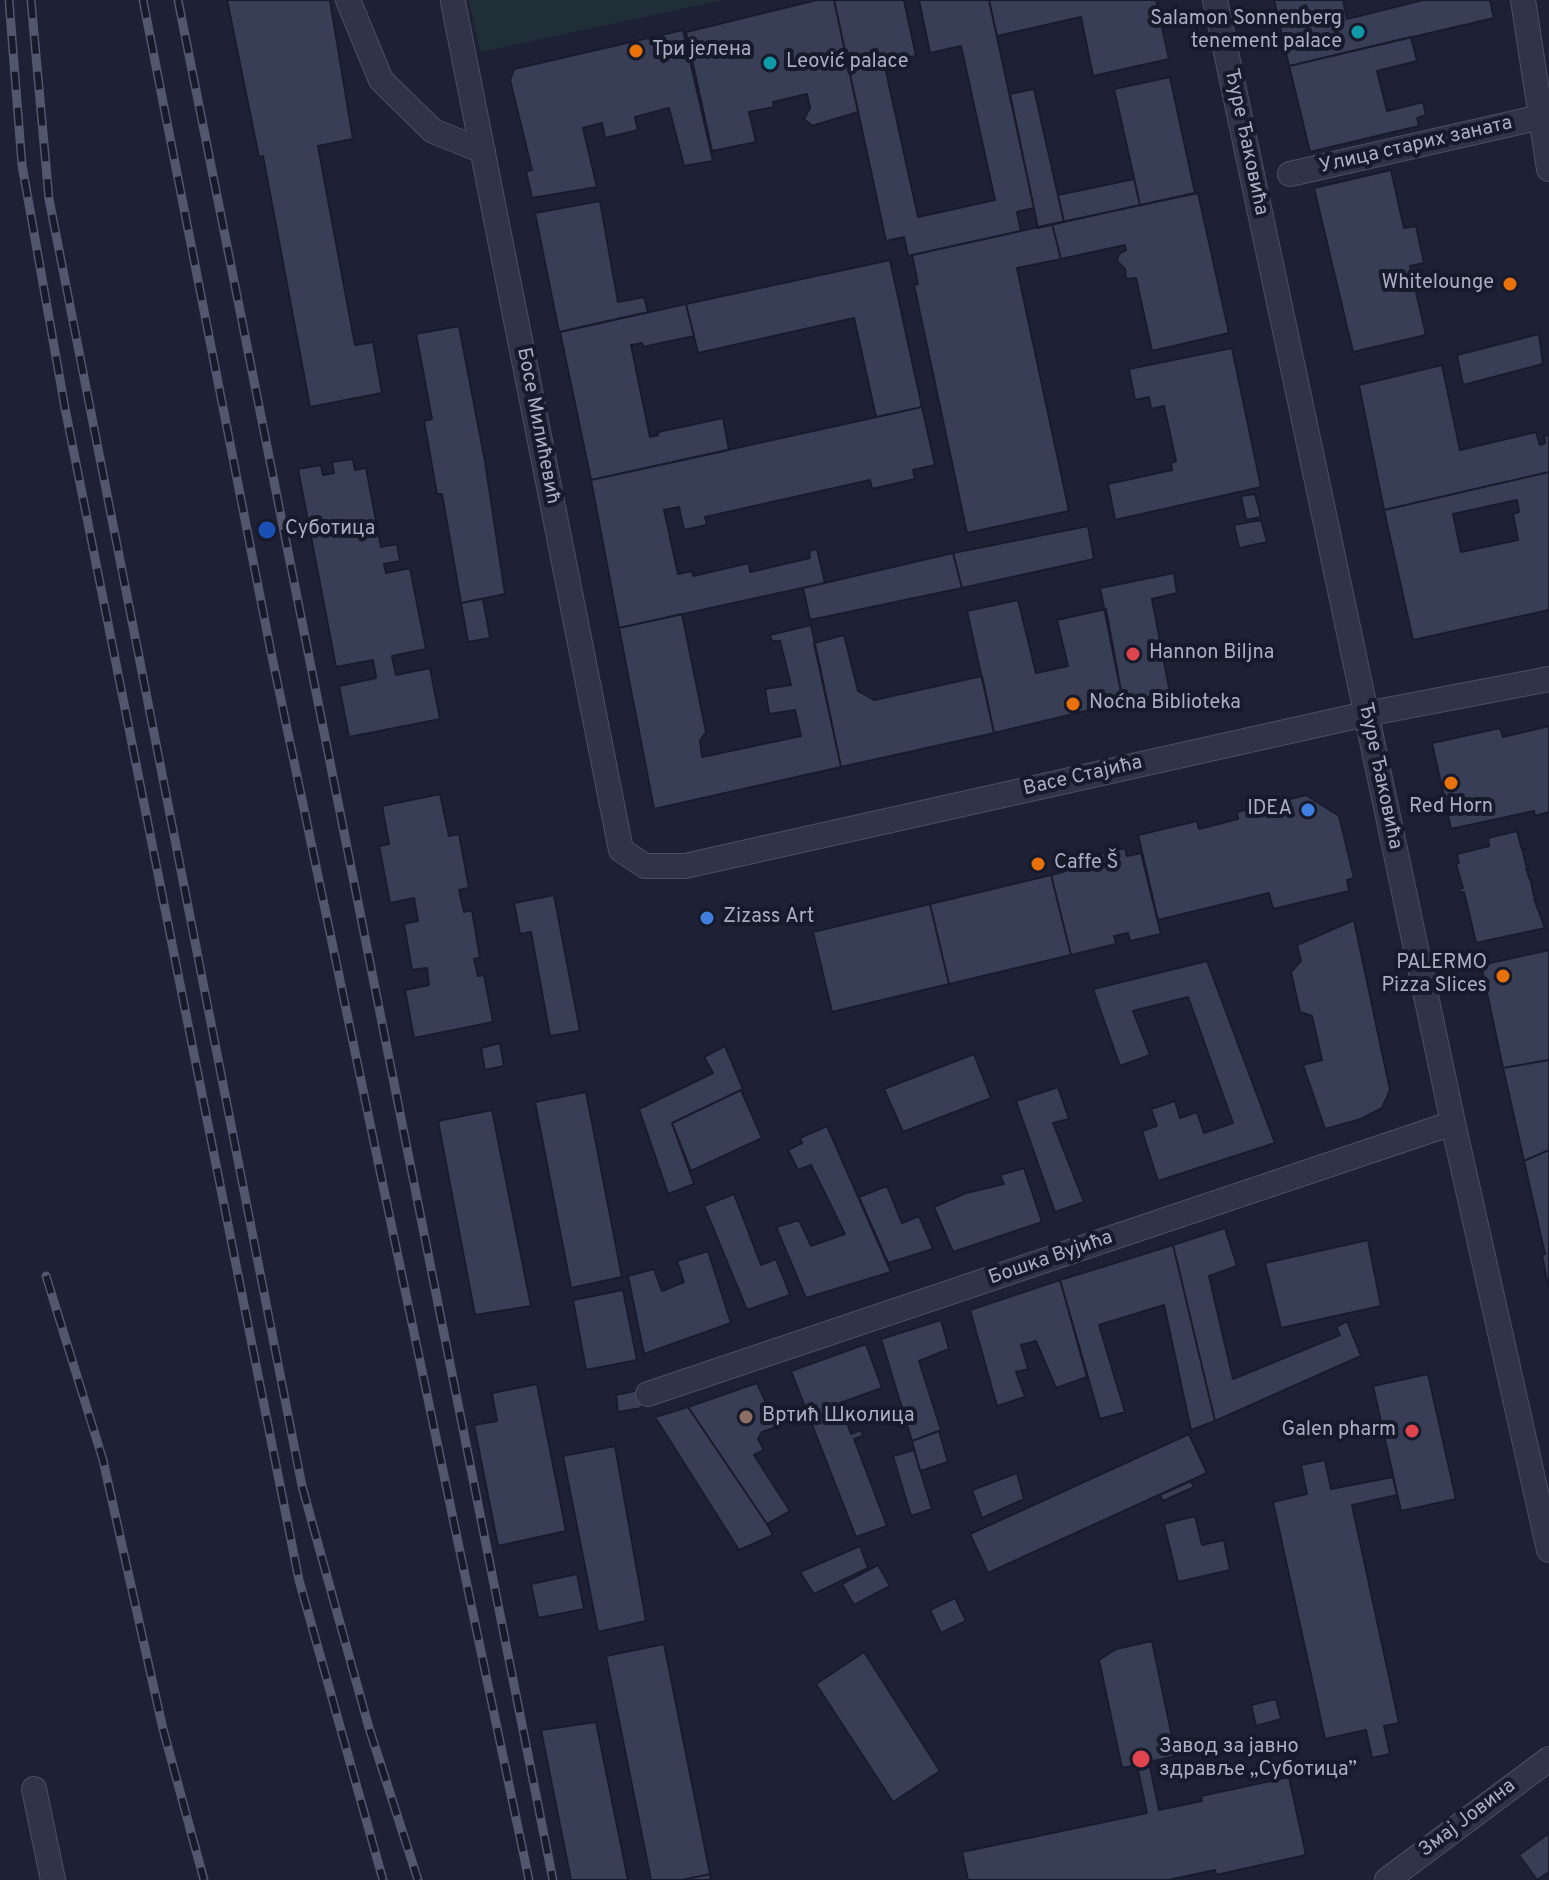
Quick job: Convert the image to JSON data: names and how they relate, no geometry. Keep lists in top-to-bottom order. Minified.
{"streets":{"street":["Ђуре Ђаковића","Улица старих заната","Босе Милићевић","Васе Стајића","Бошка Вујића","Змај Јовина"]},"crossings":[["Ђуре Ђаковића","Васе Стајића"],["Ђуре Ђаковића","Бошка Вујића"],["Босе Милићевић","Васе Стајића"]],"places":["Salamon Sonnenberg tenement palace","Три јелена","Leović palace","Whitelounge","Суботица","Hannon Biljna","Noćna Biblioteka","Red Horn","IDEA","Caffe Š","Zizass Art","PALERMO Pizza Slices","Вртић Школица","Galen pharm","Завод за јавно здравље „Суботица”"]}
